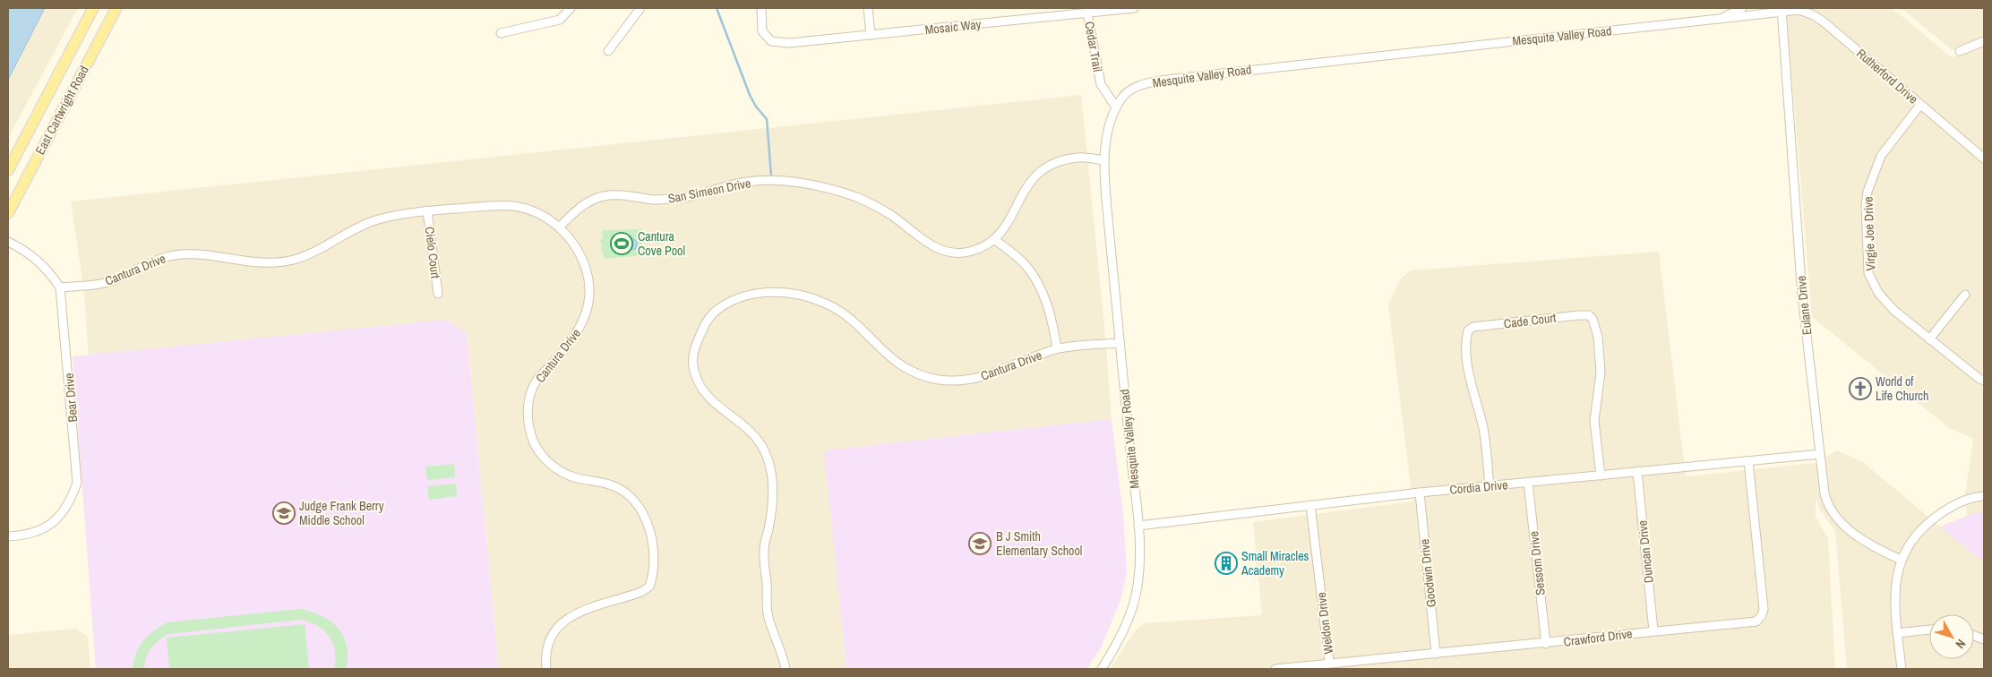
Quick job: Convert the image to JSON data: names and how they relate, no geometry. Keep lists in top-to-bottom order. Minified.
{"streets":{"main road":["East Cartwright Road"],"street":["Mosaic Way","Mesquite Valley Road","Cedar Trail","Rutherford Drive","San Simeon Drive","Virgie Joe Drive","Cielo Court","Cantura Drive","Eulane Drive","Cade Court","Bear Drive","Cordia Drive","Duncan Drive","Sessom Drive","Goodwin Drive","Weldon Drive","Crawford Drive"]},"crossings":[["Mosaic Way","Cedar Trail"],["Mesquite Valley Road","Cedar Trail"],["Mesquite Valley Road","Rutherford Drive"],["Mesquite Valley Road","San Simeon Drive"],["Mesquite Valley Road","Cantura Drive"],["Mesquite Valley Road","Eulane Drive"],["Mesquite Valley Road","Cordia Drive"],["Rutherford Drive","Virgie Joe Drive"],["Rutherford Drive","Eulane Drive"],["San Simeon Drive","Cantura Drive"],["Cielo Court","Cantura Drive"],["Cantura Drive","Bear Drive"],["Eulane Drive","Cordia Drive"],["Cade Court","Cordia Drive"],["Cordia Drive","Duncan Drive"],["Cordia Drive","Sessom Drive"],["Cordia Drive","Goodwin Drive"],["Cordia Drive","Weldon Drive"],["Cordia Drive","Crawford Drive"],["Duncan Drive","Crawford Drive"],["Sessom Drive","Crawford Drive"],["Goodwin Drive","Crawford Drive"],["Weldon Drive","Crawford Drive"]],"places":{"sports":["Cantura Cove Pool"],"church":["World of Life Church"],"school or university":["Judge Frank Berry Middle School","B J Smith Elementary School"],"building":["Small Miracles Academy"]},"north":"bottom right"}
